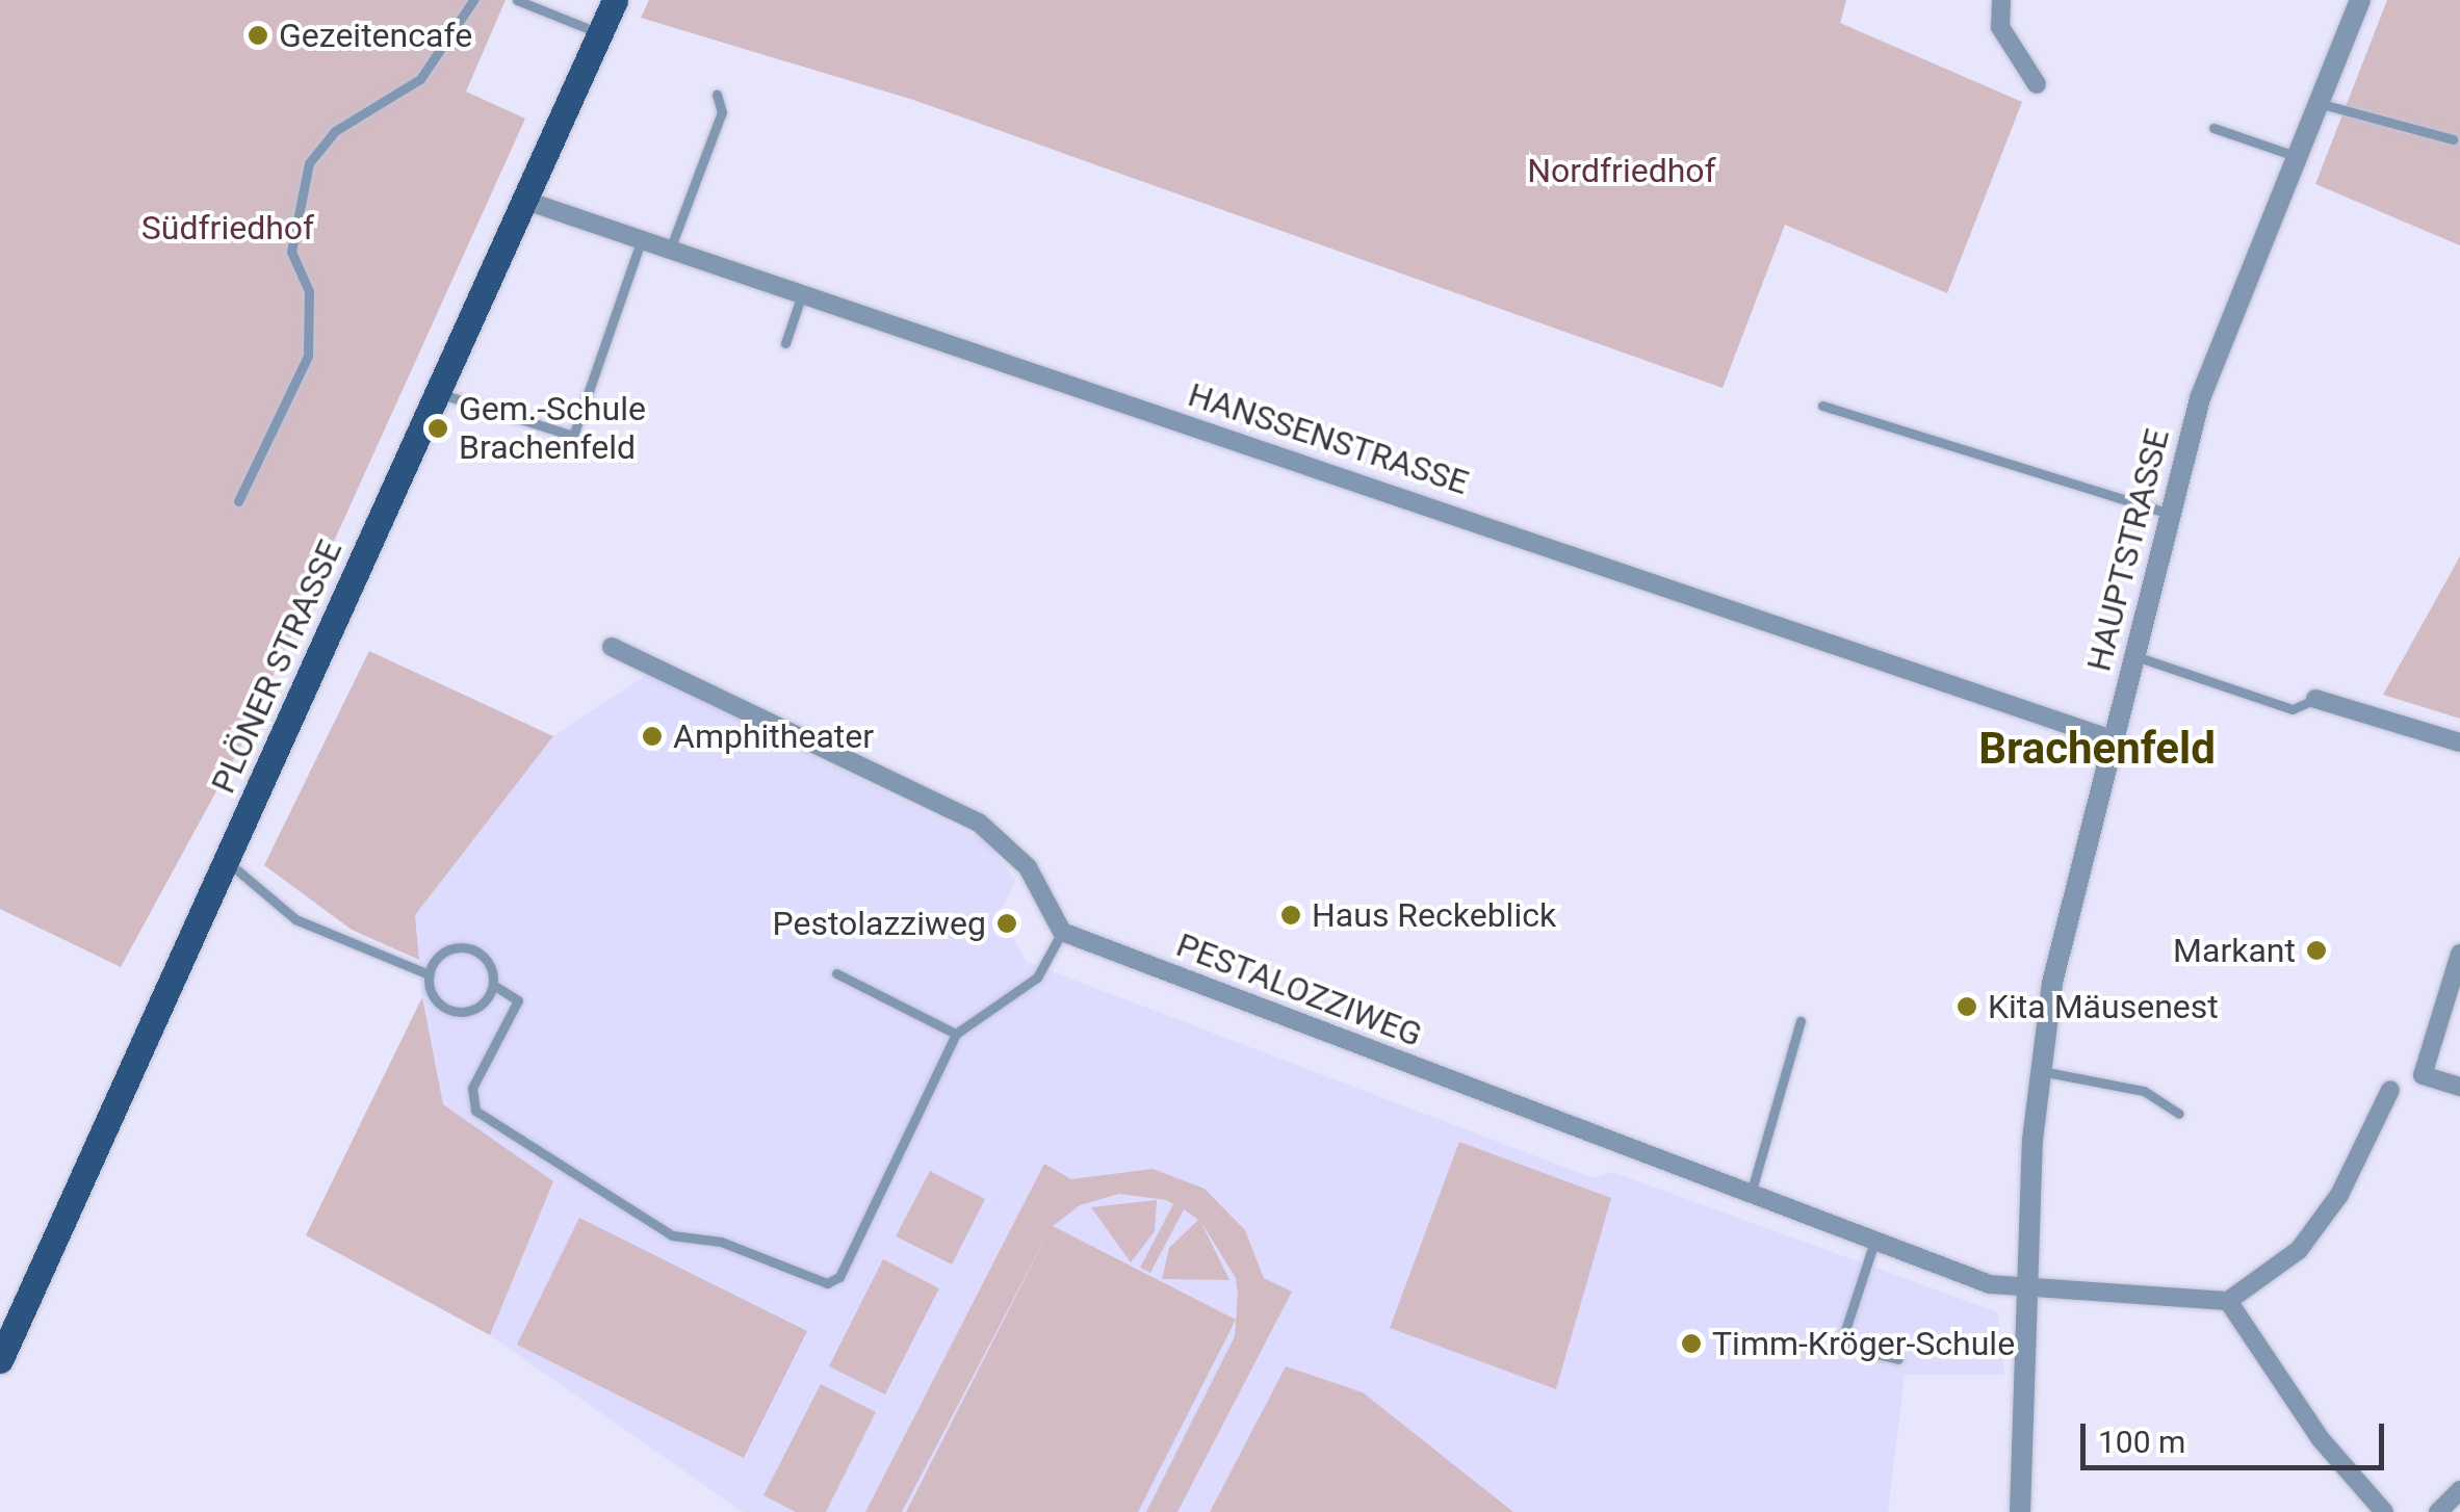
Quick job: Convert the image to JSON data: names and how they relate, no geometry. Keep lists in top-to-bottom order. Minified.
{"streets":{"main road":["PLÖNER STRASSE"],"street":["HANSSENSTRASSE","HAUPTSTRASSE","PESTALOZZIWEG"]},"crossings":[["HANSSENSTRASSE","HAUPTSTRASSE"],["HANSSENSTRASSE","PLÖNER STRASSE"],["HAUPTSTRASSE","PESTALOZZIWEG"]],"districts":["Brachenfeld"],"parks":["Nordfriedhof","Südfriedhof"],"places":["Gezeitencafe","Gem.-Schule Brachenfeld","Amphitheater","Haus Reckeblick","Pestolazziweg","Markant","Kita Mäusenest","Timm-Kröger-Schule"],"scale_bar":"100 m"}
